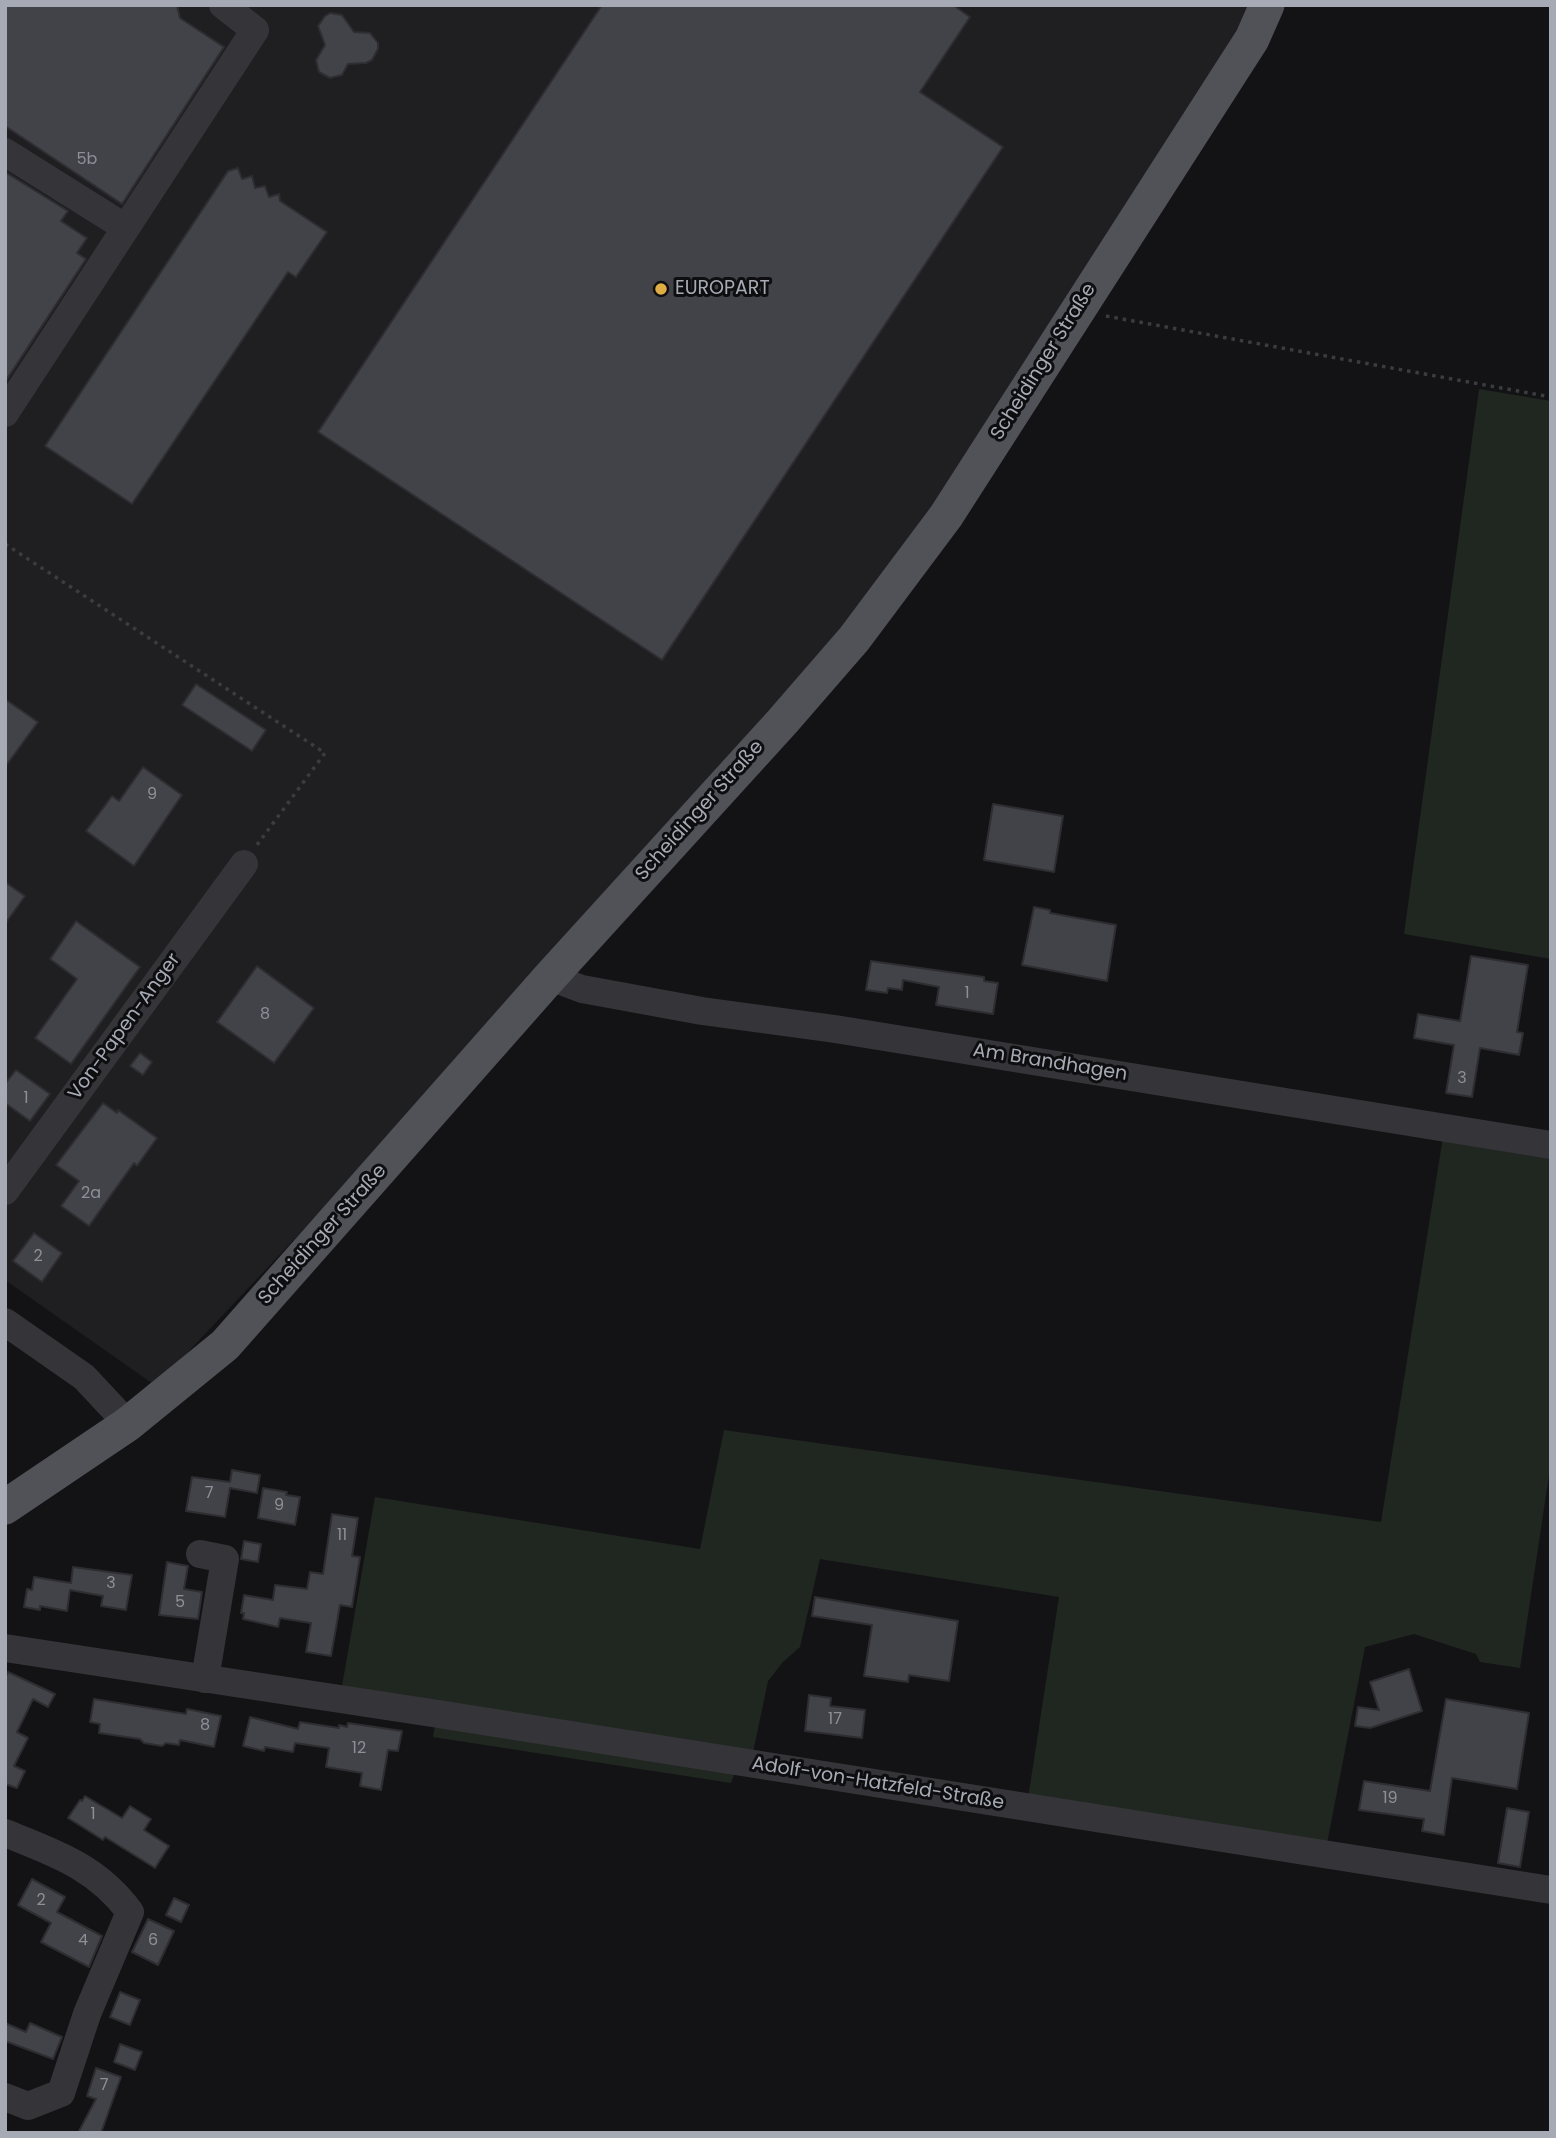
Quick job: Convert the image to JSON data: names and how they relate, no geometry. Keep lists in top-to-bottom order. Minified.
{"streets":{"main road":["Scheidinger Straße"],"street":["Von-Papen-Anger","Am Brandhagen","Adolf-von-Hatzfeld-Straße"]},"crossings":[["Scheidinger Straße","Am Brandhagen"]],"places":["EUROPART"],"house_numbers":["5b","9","1","8","3","1","2a","2","7","9","11","3","5","17","8","12","19","1","2","4","6","7"]}
